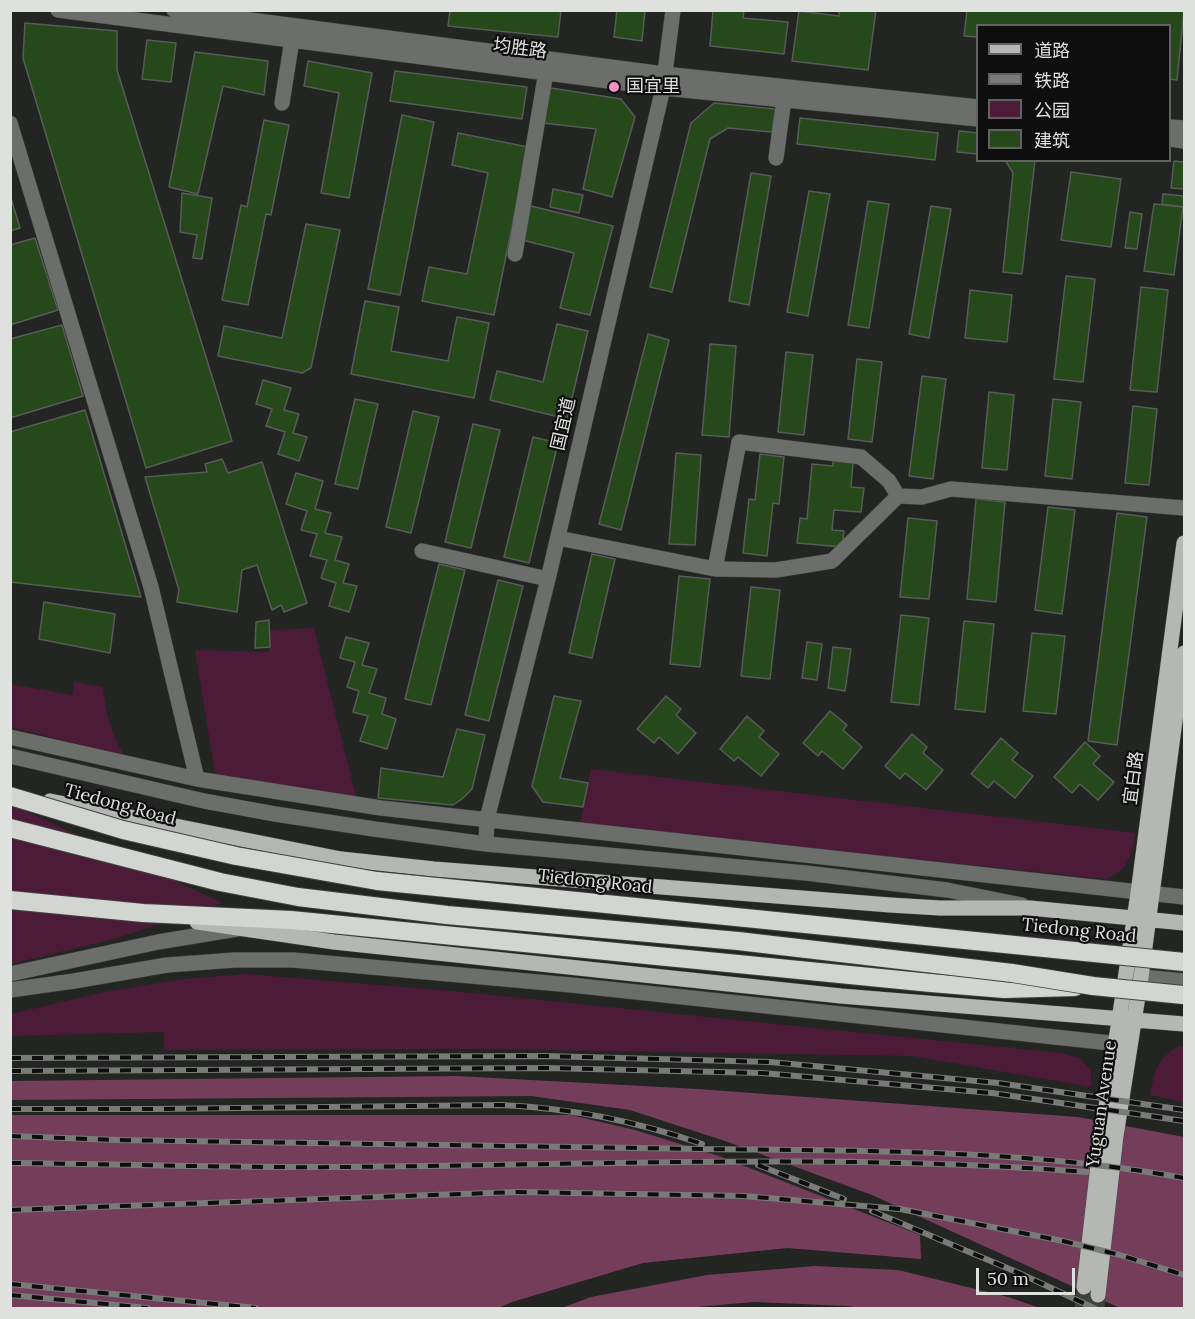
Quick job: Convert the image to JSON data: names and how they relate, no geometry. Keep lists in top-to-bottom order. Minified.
{"streets":{"highway":["Tiedong Road"],"main road":["宜白路","Yuguan Avenue"],"street":["均胜路","国宜道"]},"crossings":[["均胜路","国宜道"],["国宜道","Tiedong Road"],["Tiedong Road","Yuguan Avenue"]],"places":["国宜里"],"legend":["道路","铁路","公园","建筑"],"scale_bar":"50 m"}
